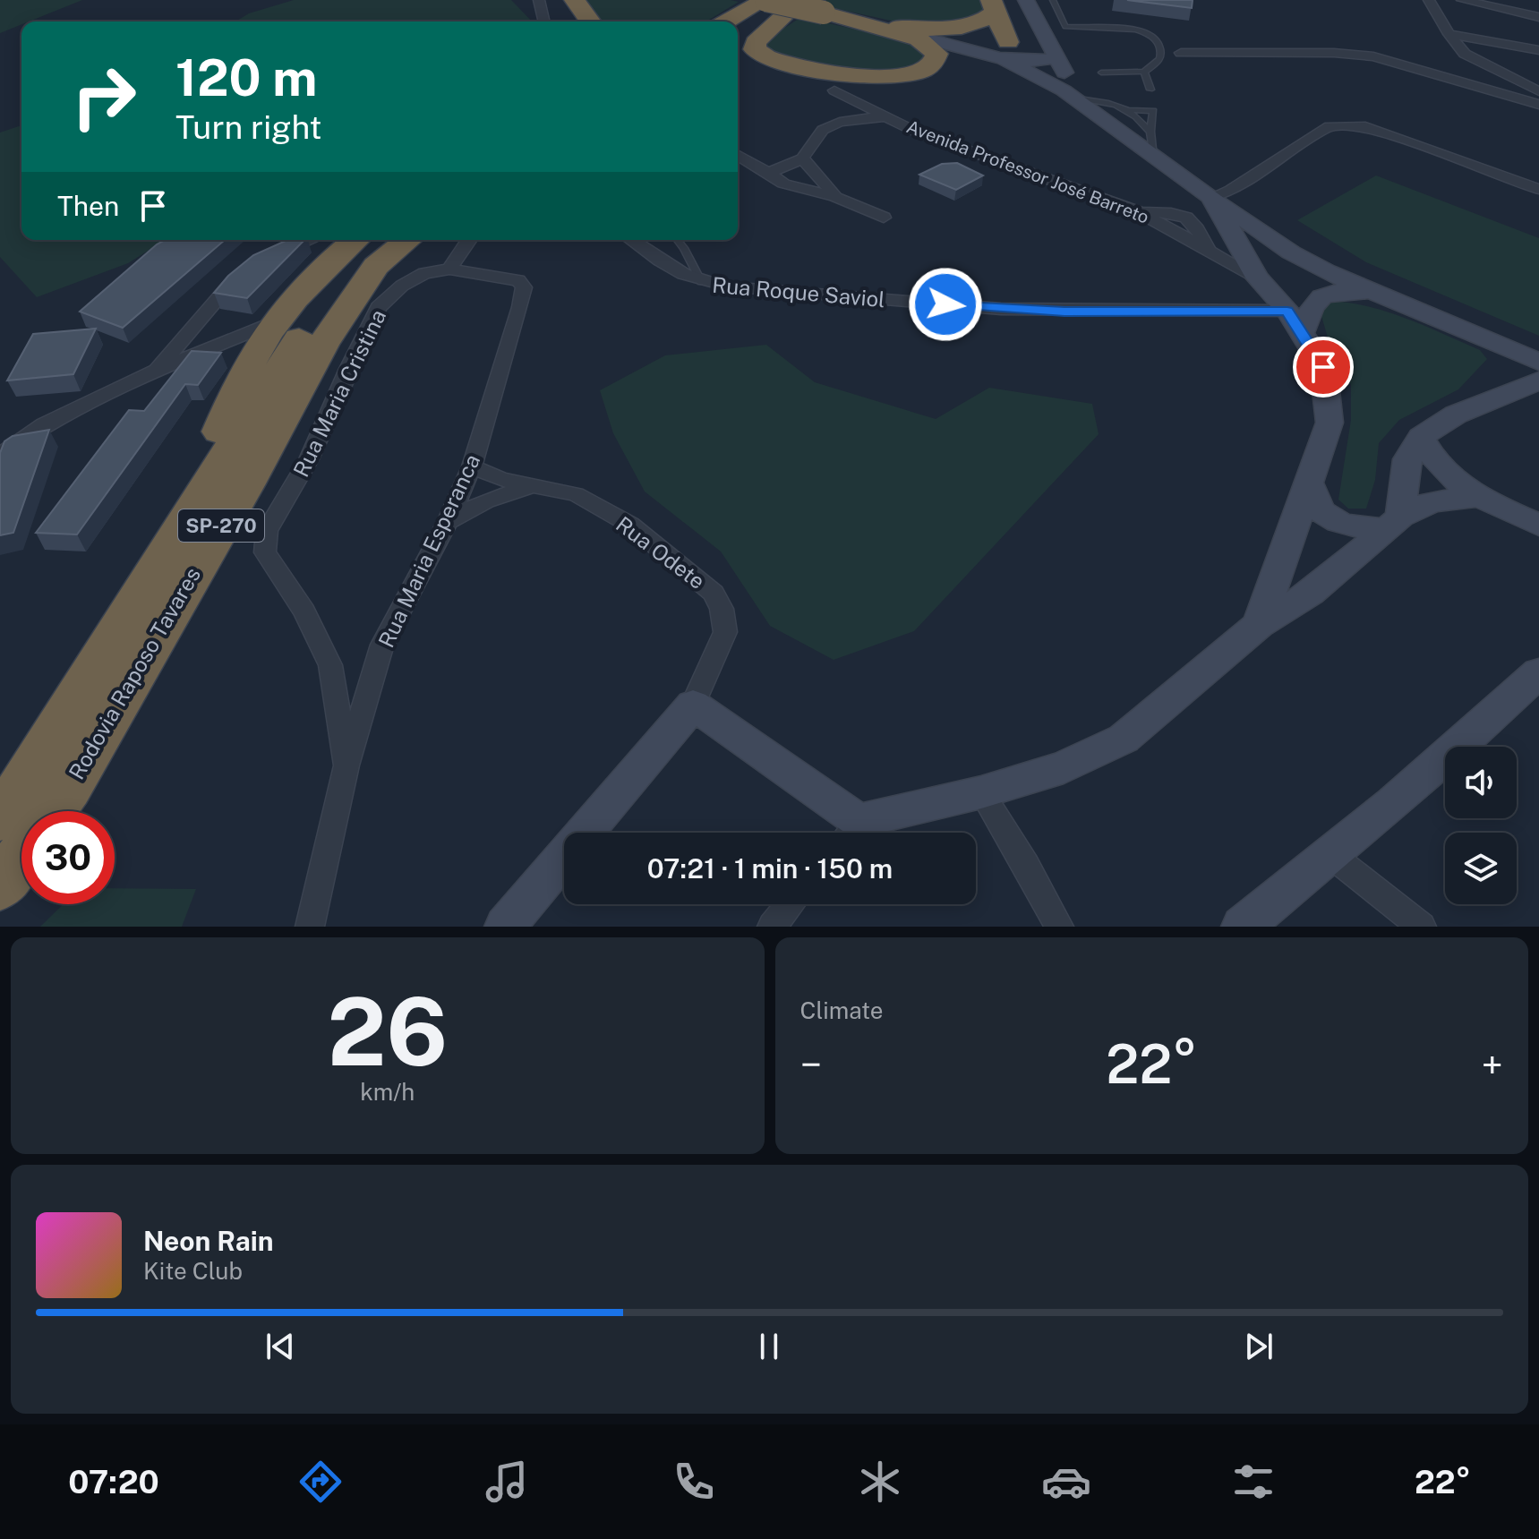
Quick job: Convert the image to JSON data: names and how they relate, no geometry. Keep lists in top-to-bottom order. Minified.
{"streets":{"highway":["SP-270","Rodovia Raposo Tavares"],"street":["Avenida Professor José Barreto","Rua Roque Saviol","Rua Maria Cristina","Rua Maria Esperanca","Rua Odete"]},"crossings":[["Rua Maria Cristina","Rua Maria Esperanca"],["Rua Maria Esperanca","Rua Odete"]],"page":{"turn":["120 m","Turn right"],"then":"Then","limit":"30","trip":"07:21 · 1 min · 150 m","tile":[["26","km/h"],"Climate"],"heat":["−","22°","+"],"song":["Neon Rain","Kite Club"],"tabs":["07:20","22°"]}}
